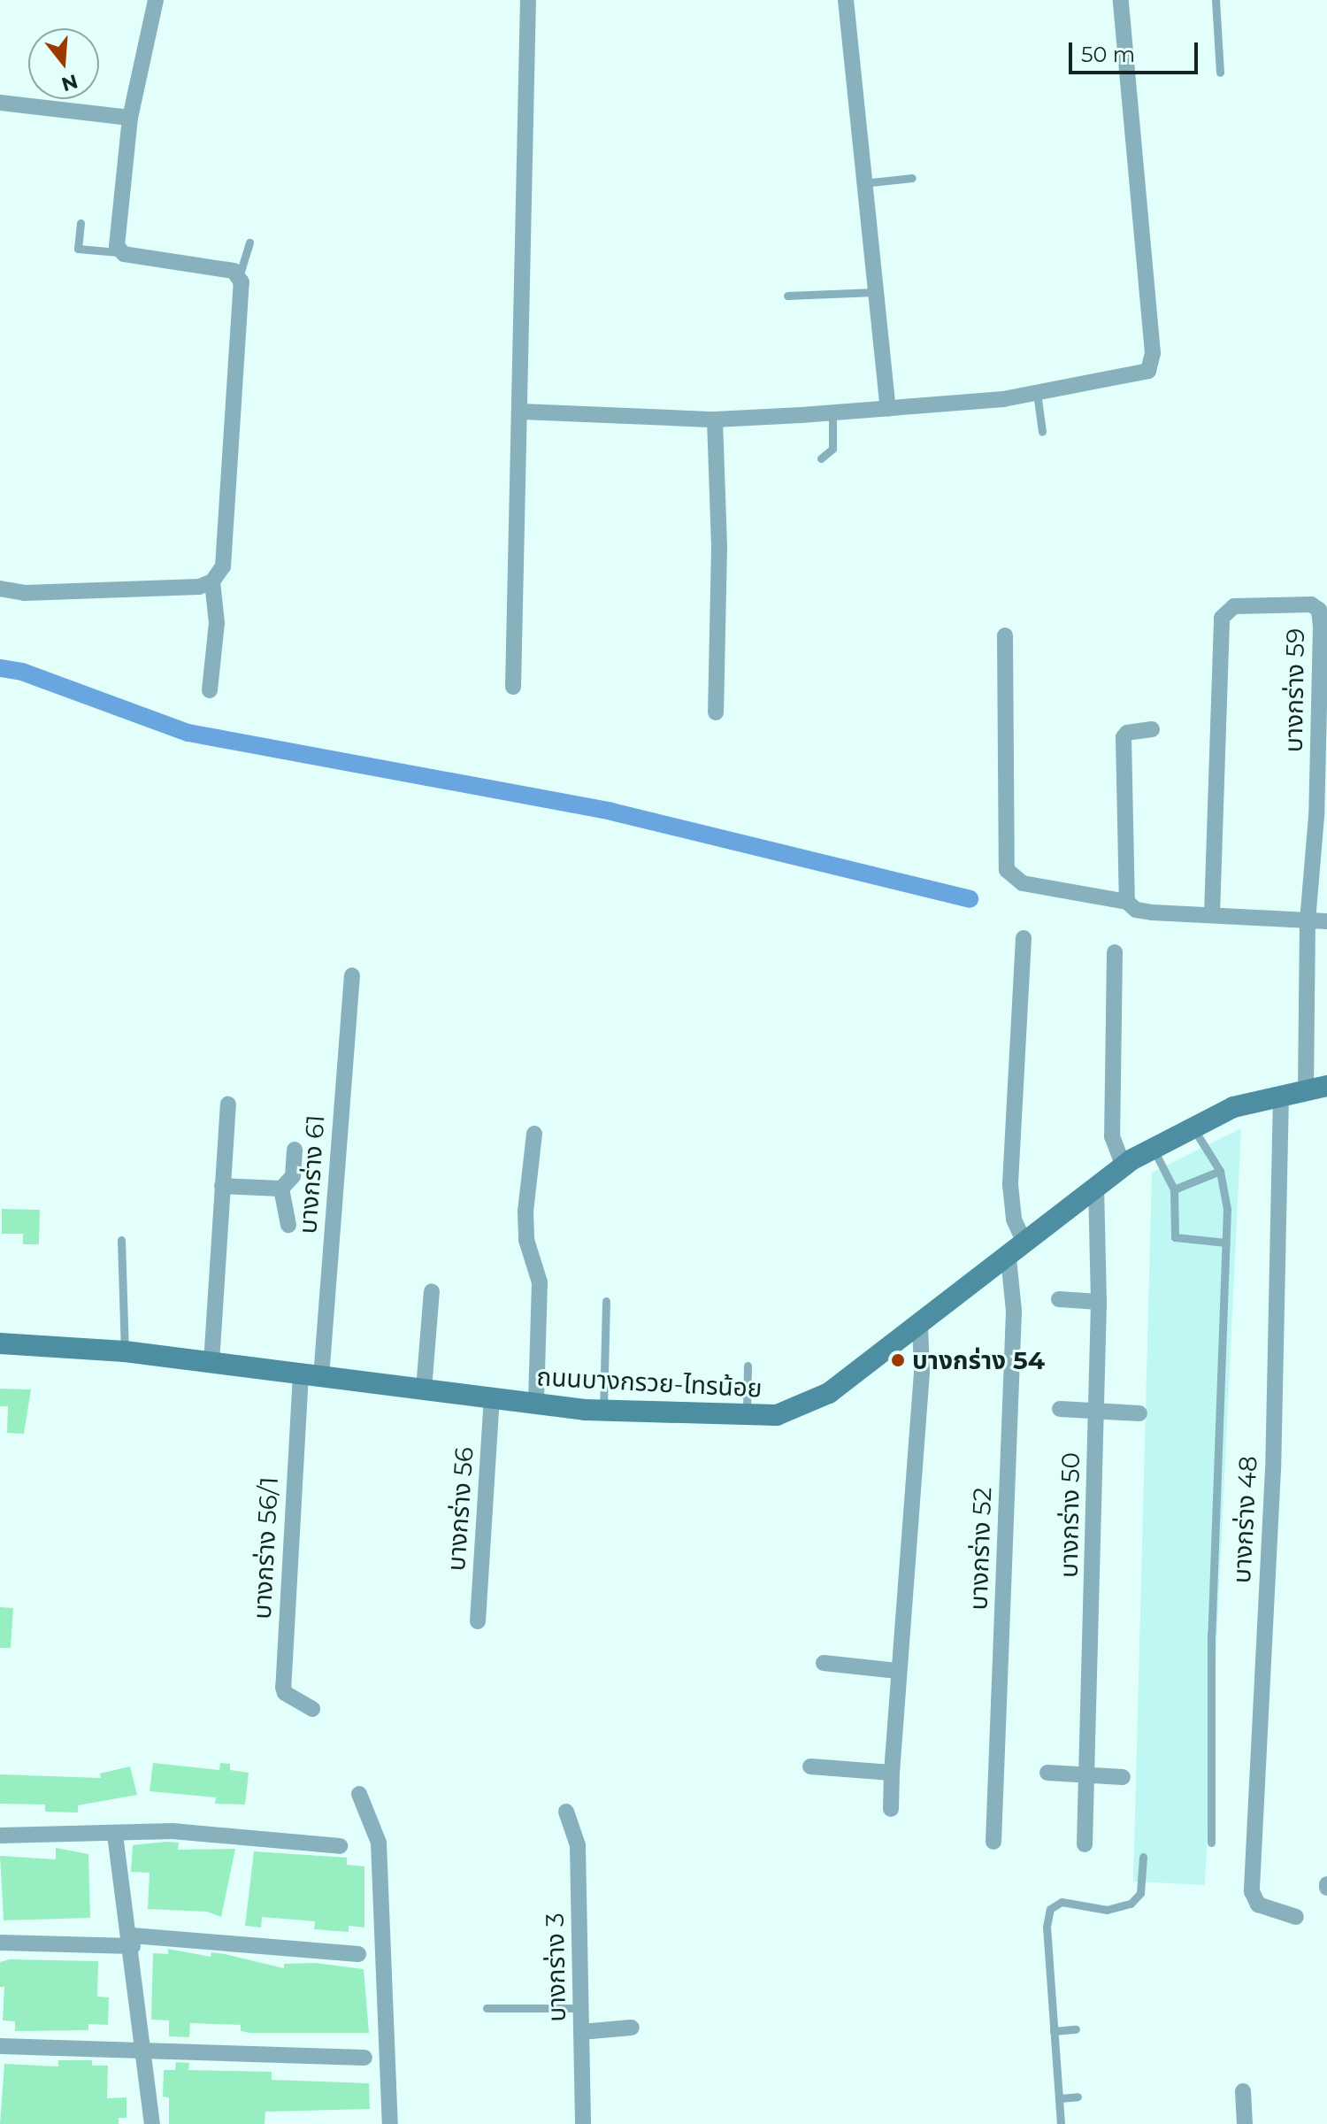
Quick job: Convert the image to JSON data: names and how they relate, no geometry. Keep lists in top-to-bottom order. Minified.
{"streets":{"main road":["ถนนบางกรวย-ไทรน้อย"],"street":["บางกร่าง 59","บางกร่าง 61","บางกร่าง 56","บางกร่าง 50","บางกร่าง 48","บางกร่าง 56/1","บางกร่าง 52","บางกร่าง 3"]},"crossings":[["บางกร่าง 59","ถนนบางกรวย-ไทรน้อย"],["บางกร่าง 61","ถนนบางกรวย-ไทรน้อย"],["บางกร่าง 61","บางกร่าง 56/1"],["ถนนบางกรวย-ไทรน้อย","บางกร่าง 56"],["ถนนบางกรวย-ไทรน้อย","บางกร่าง 50"],["ถนนบางกรวย-ไทรน้อย","บางกร่าง 48"],["ถนนบางกรวย-ไทรน้อย","บางกร่าง 56/1"],["ถนนบางกรวย-ไทรน้อย","บางกร่าง 52"]],"places":["บางกร่าง 54"],"scale_bar":"50 m","north":"bottom"}
